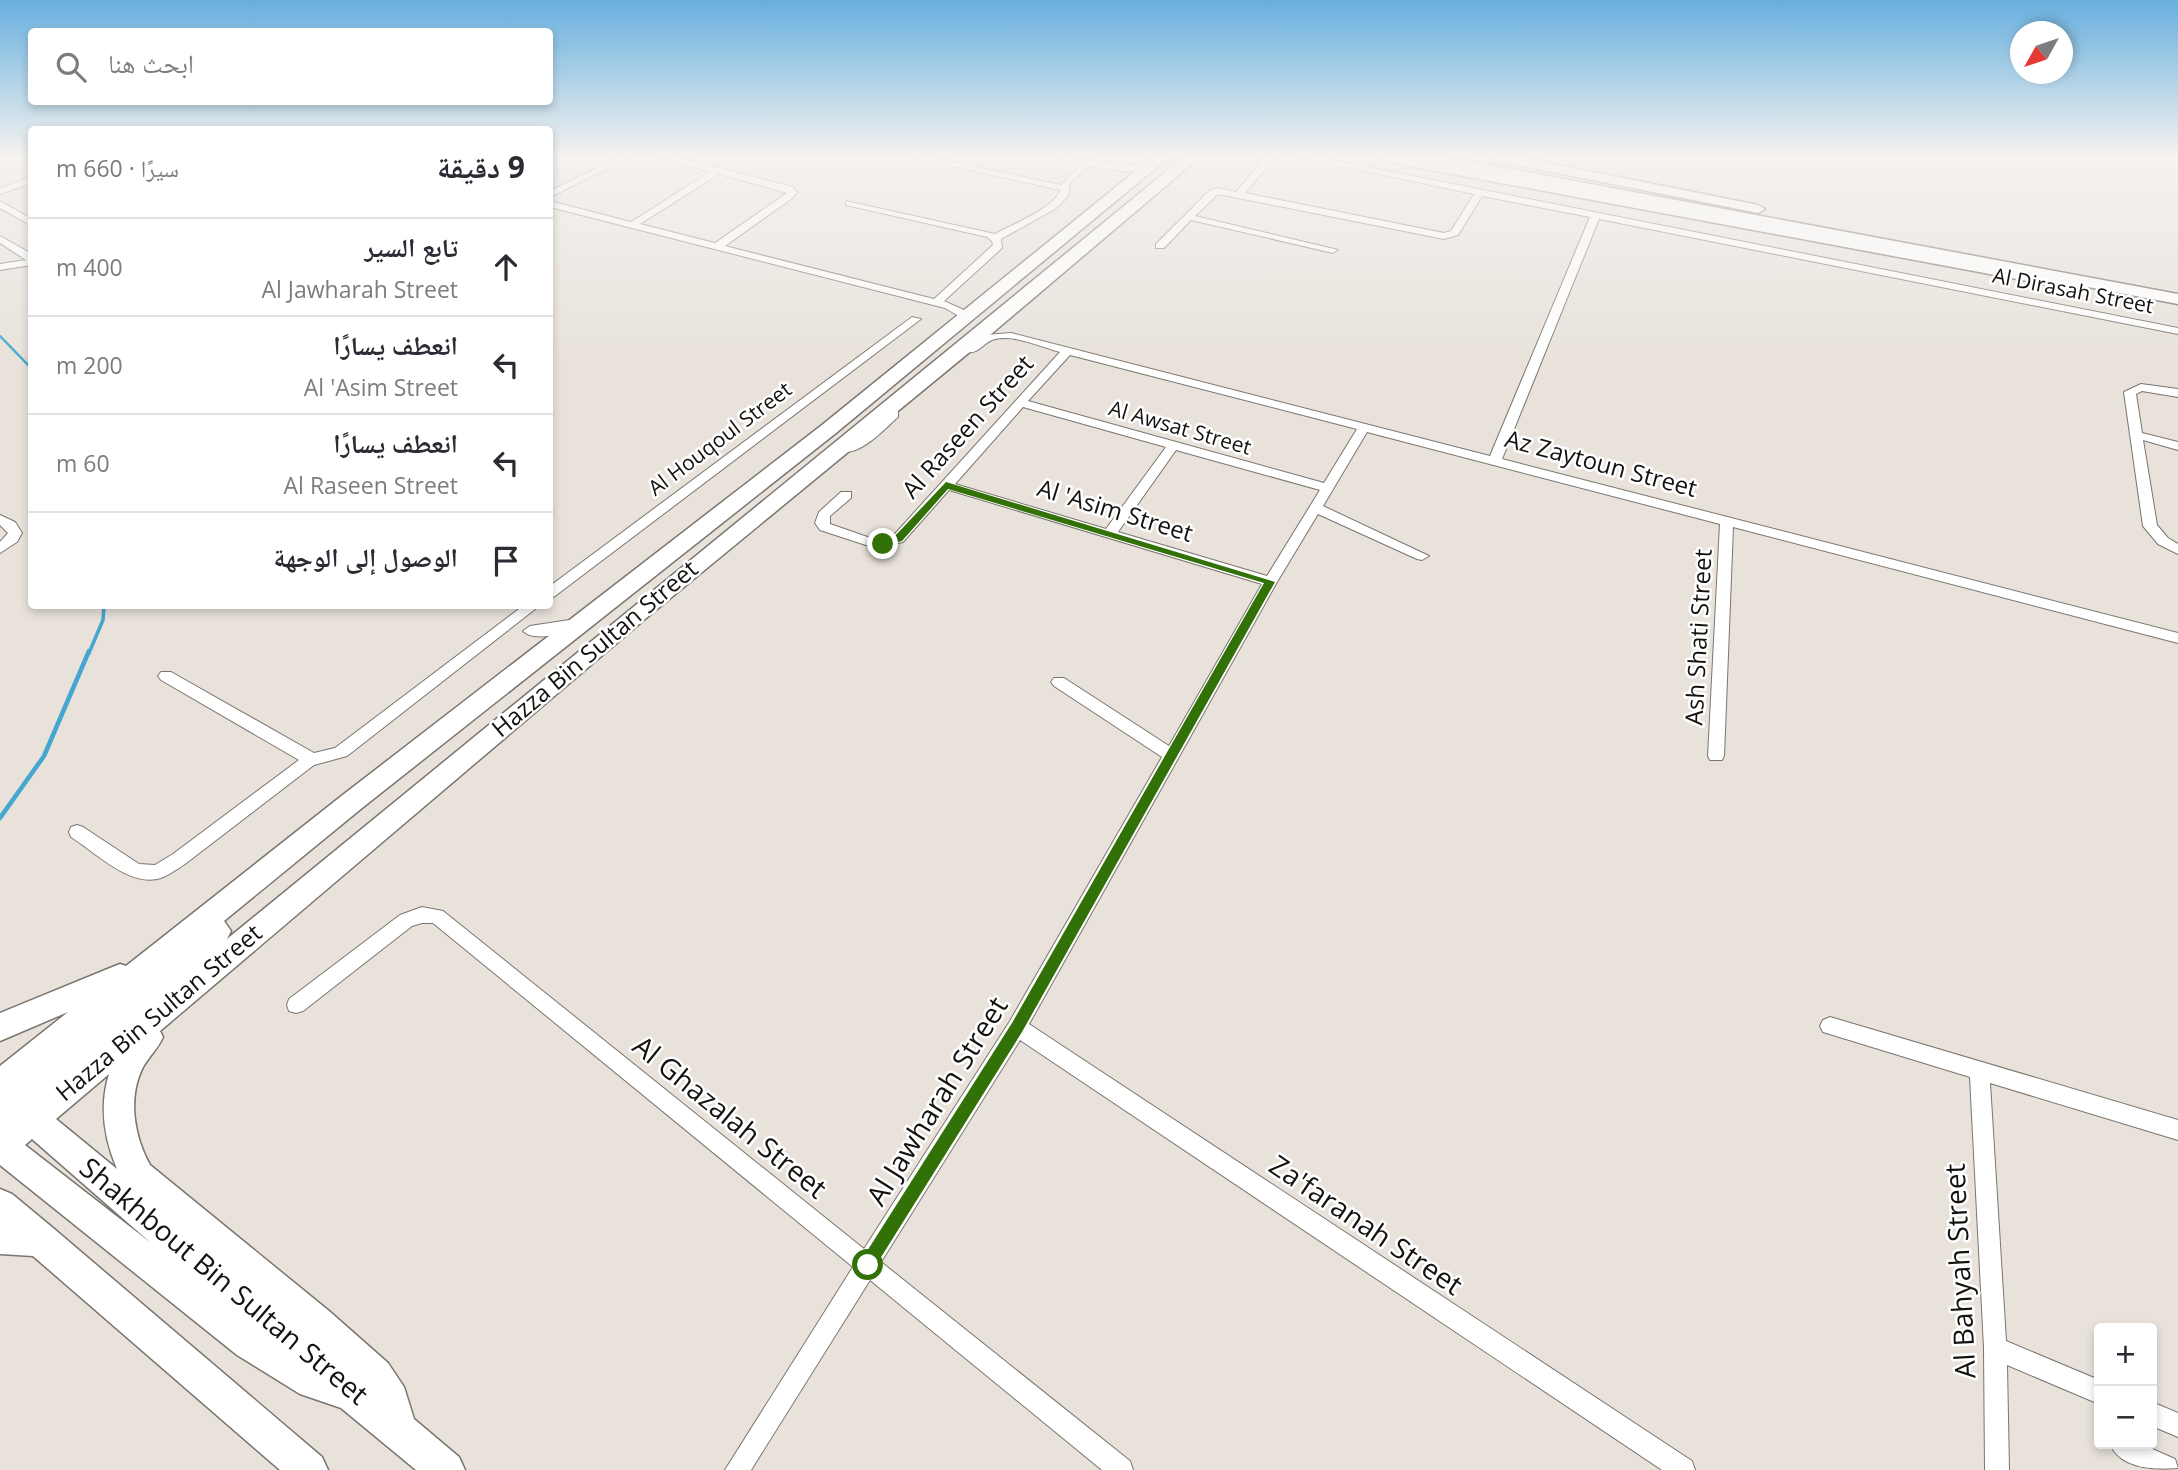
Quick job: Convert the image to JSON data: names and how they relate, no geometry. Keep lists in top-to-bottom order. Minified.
{"streets":{"main road":["Hazza Bin Sultan Street","Shakhbout Bin Sultan Street"],"street":["Al Dirasah Street","Al Raseen Street","Al Awsat Street","Al Houqoul Street","Az Zaytoun Street","Al 'Asim Street","Ash Shati Street","Al Jawharah Street","Al Ghazalah Street","Za'faranah Street","Al Bahyah Street"]},"crossings":[["Al Raseen Street","Al Awsat Street"],["Al Raseen Street","Az Zaytoun Street"],["Al Raseen Street","Al 'Asim Street"],["Al Awsat Street","Al Jawharah Street"],["Az Zaytoun Street","Ash Shati Street"],["Az Zaytoun Street","Hazza Bin Sultan Street"],["Az Zaytoun Street","Al Jawharah Street"],["Al 'Asim Street","Al Jawharah Street"],["Hazza Bin Sultan Street","Shakhbout Bin Sultan Street"],["Al Jawharah Street","Al Ghazalah Street"],["Al Jawharah Street","Za'faranah Street"]],"north":"bottom left","page":{"search":"ابحث هنا","heading":["9 دقيقة","سيرًا · 660 m"],"list":[["تابع السير","Al Jawharah Street","400 m"],["انعطف يسارًا","Al 'Asim Street","200 m"],["انعطف يسارًا","Al Raseen Street","60 m"],"الوصول إلى الوجهة"],"map_buttons":["+","−"]}}
